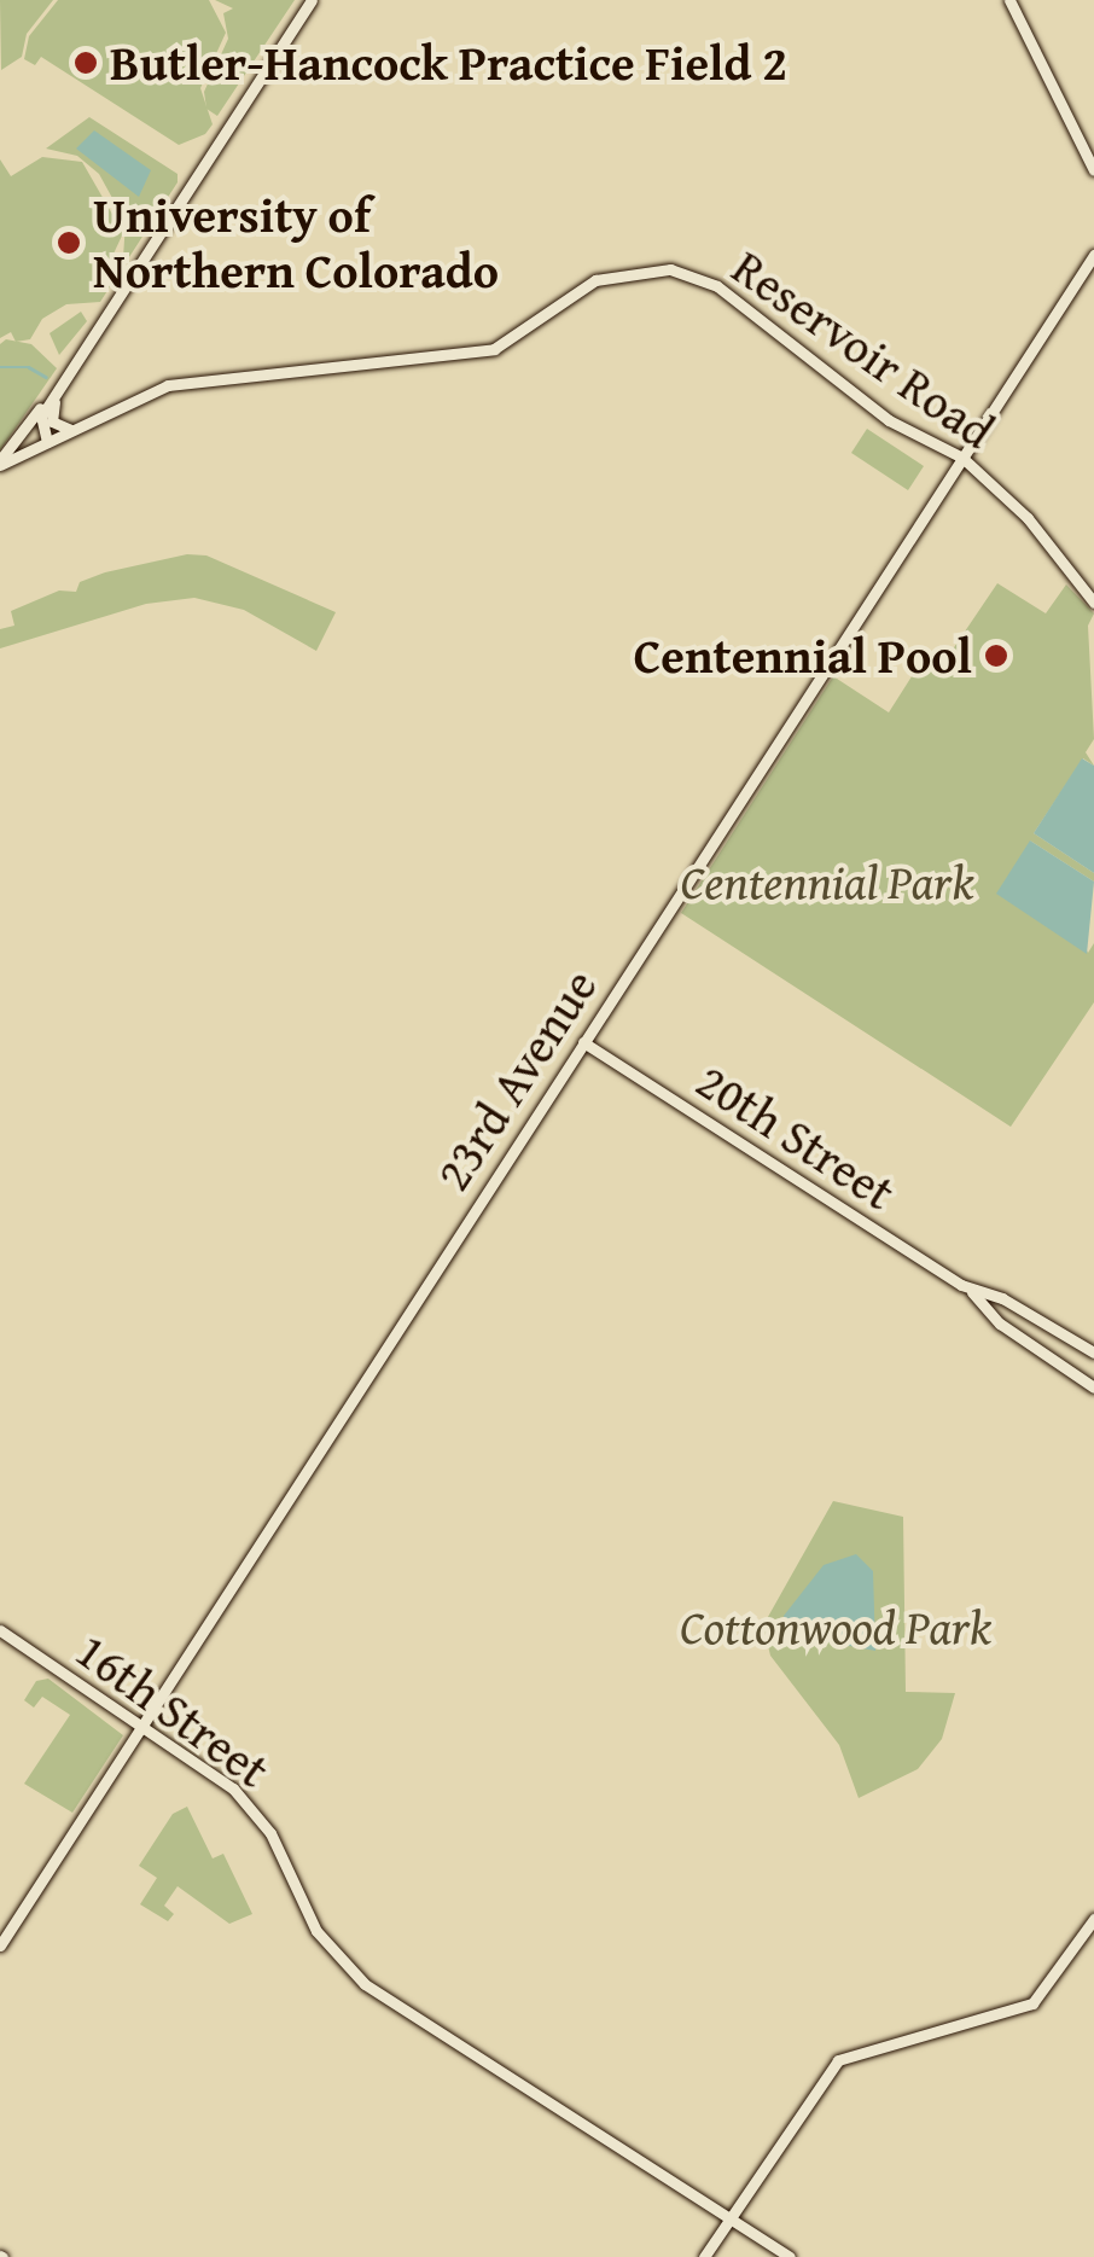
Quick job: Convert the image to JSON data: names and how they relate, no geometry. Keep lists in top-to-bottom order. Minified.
{"streets":{"main road":["Reservoir Road","23rd Avenue","20th Street","16th Street"]},"crossings":[["Reservoir Road","23rd Avenue"],["23rd Avenue","20th Street"],["23rd Avenue","16th Street"]],"parks":["Centennial Park","Cottonwood Park"],"places":["Butler-Hancock Practice Field 2","University of Northern Colorado","Centennial Pool"]}
